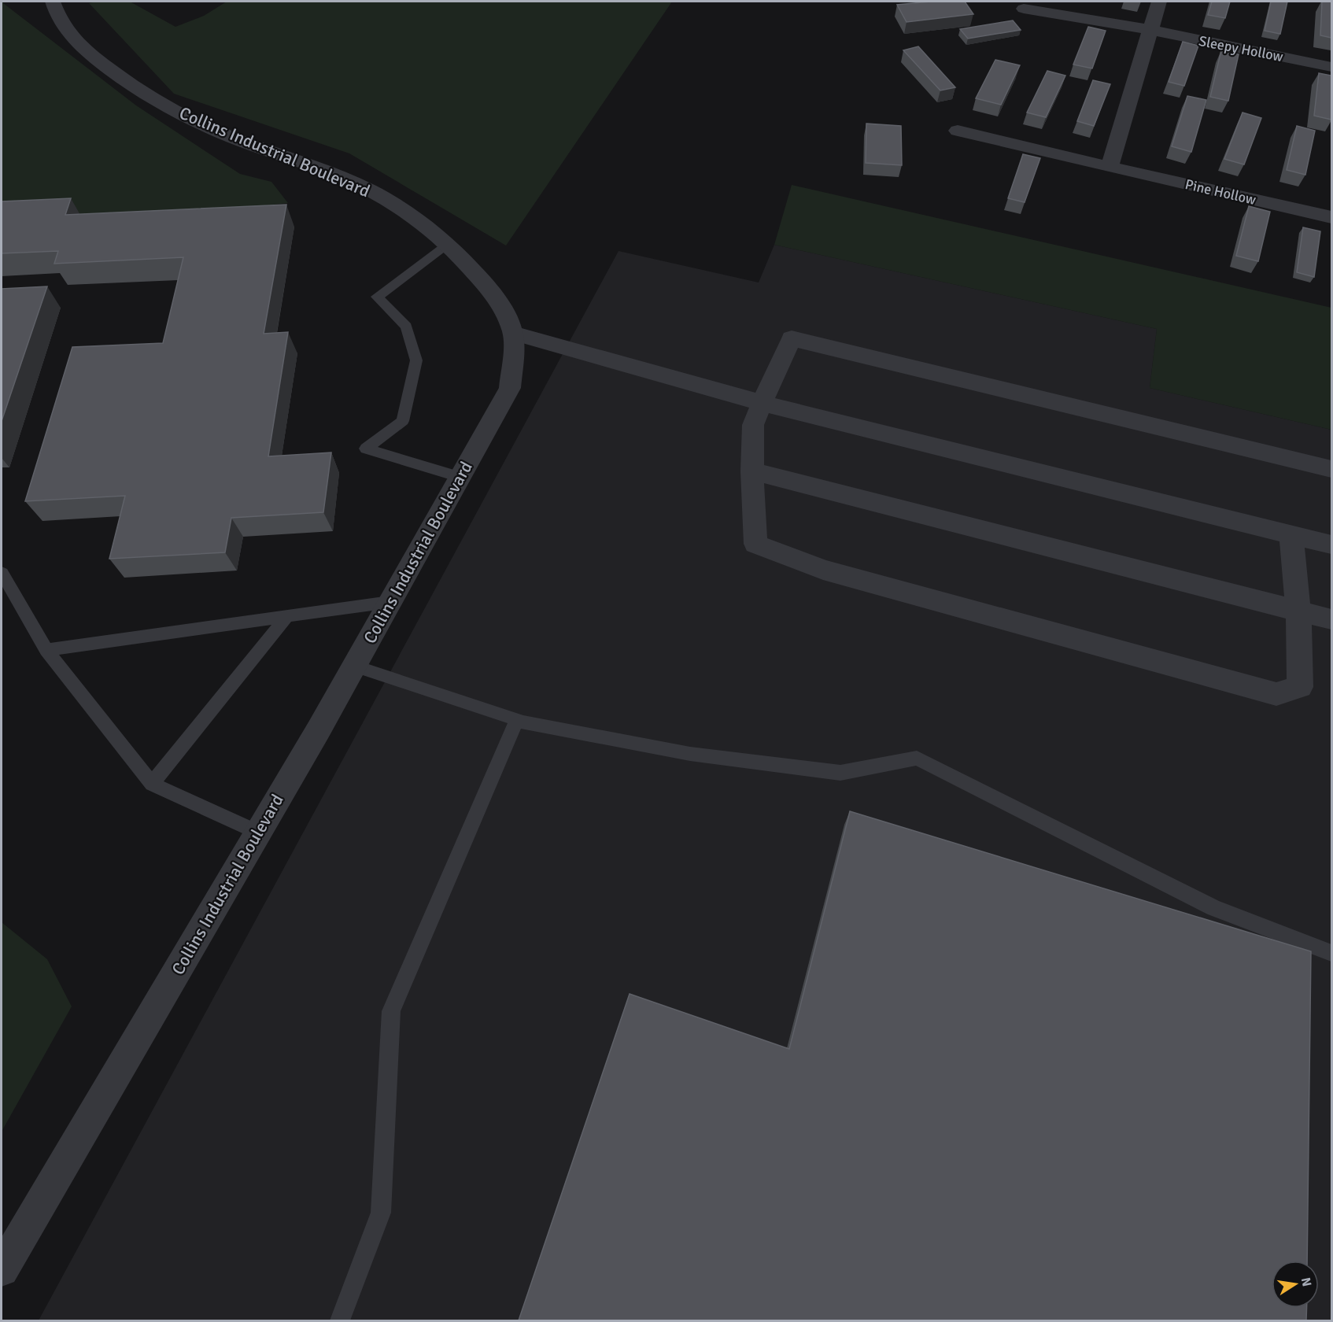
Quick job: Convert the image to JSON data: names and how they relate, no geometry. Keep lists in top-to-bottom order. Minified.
{"streets":{"street":["Sleepy Hollow","Collins Industrial Boulevard","Pine Hollow"]},"north":"right"}
